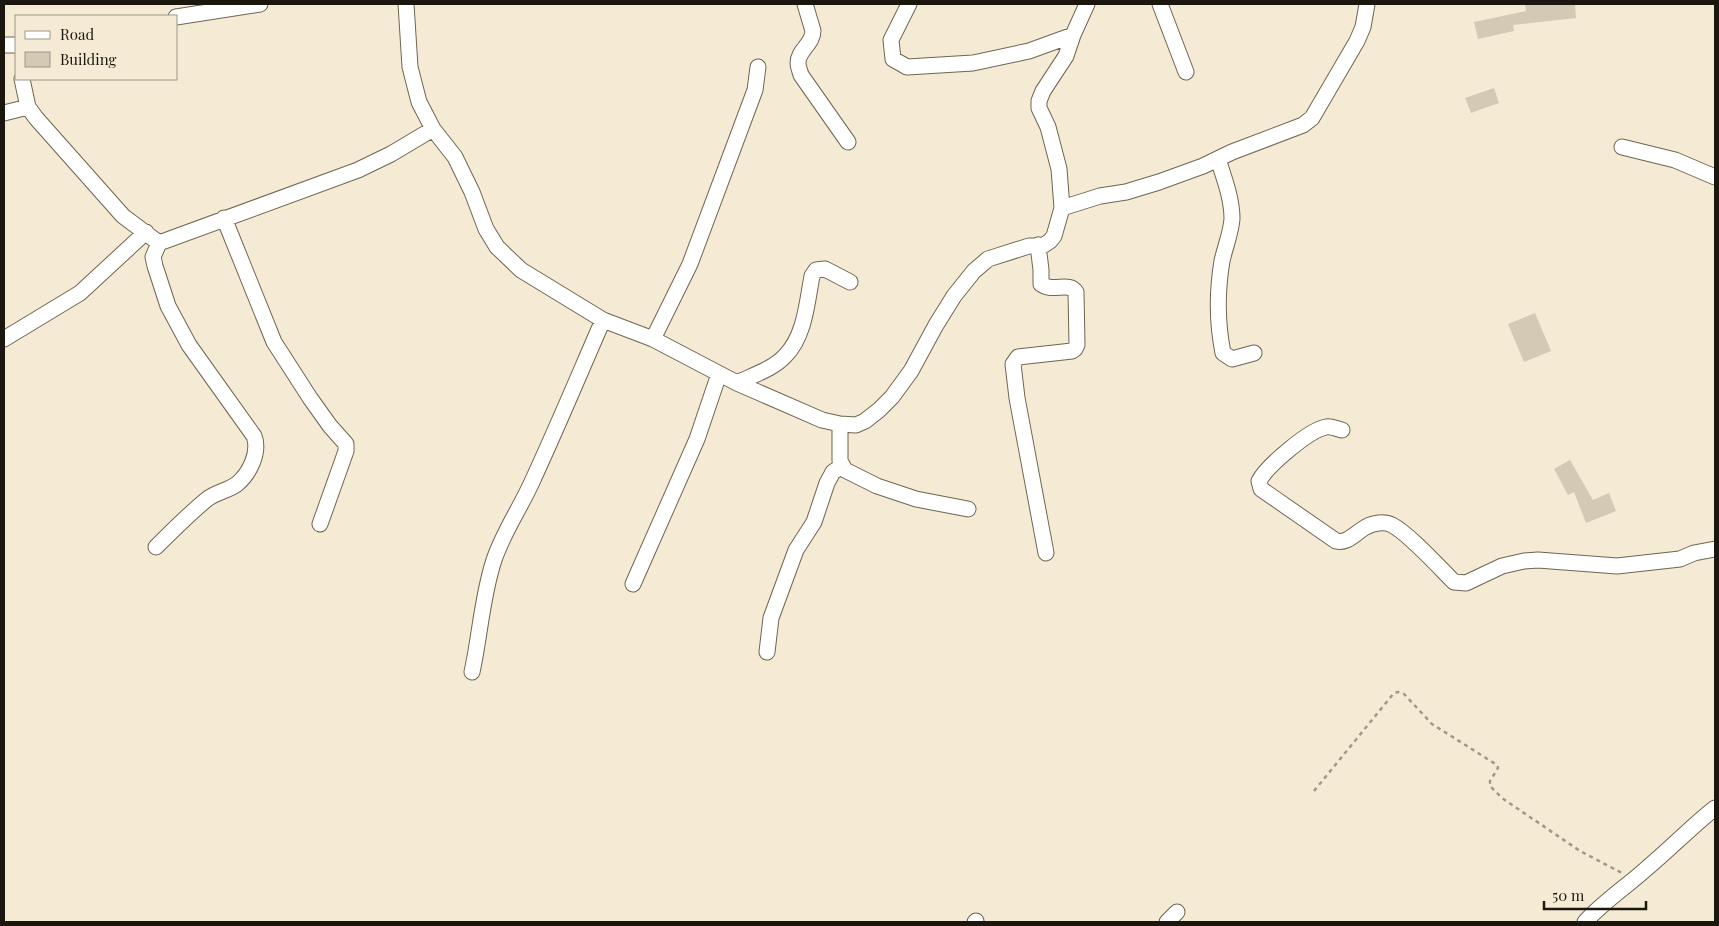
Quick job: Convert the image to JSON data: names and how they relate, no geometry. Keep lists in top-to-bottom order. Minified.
{"legend":["Road","Building"],"scale_bar":"50 m"}
